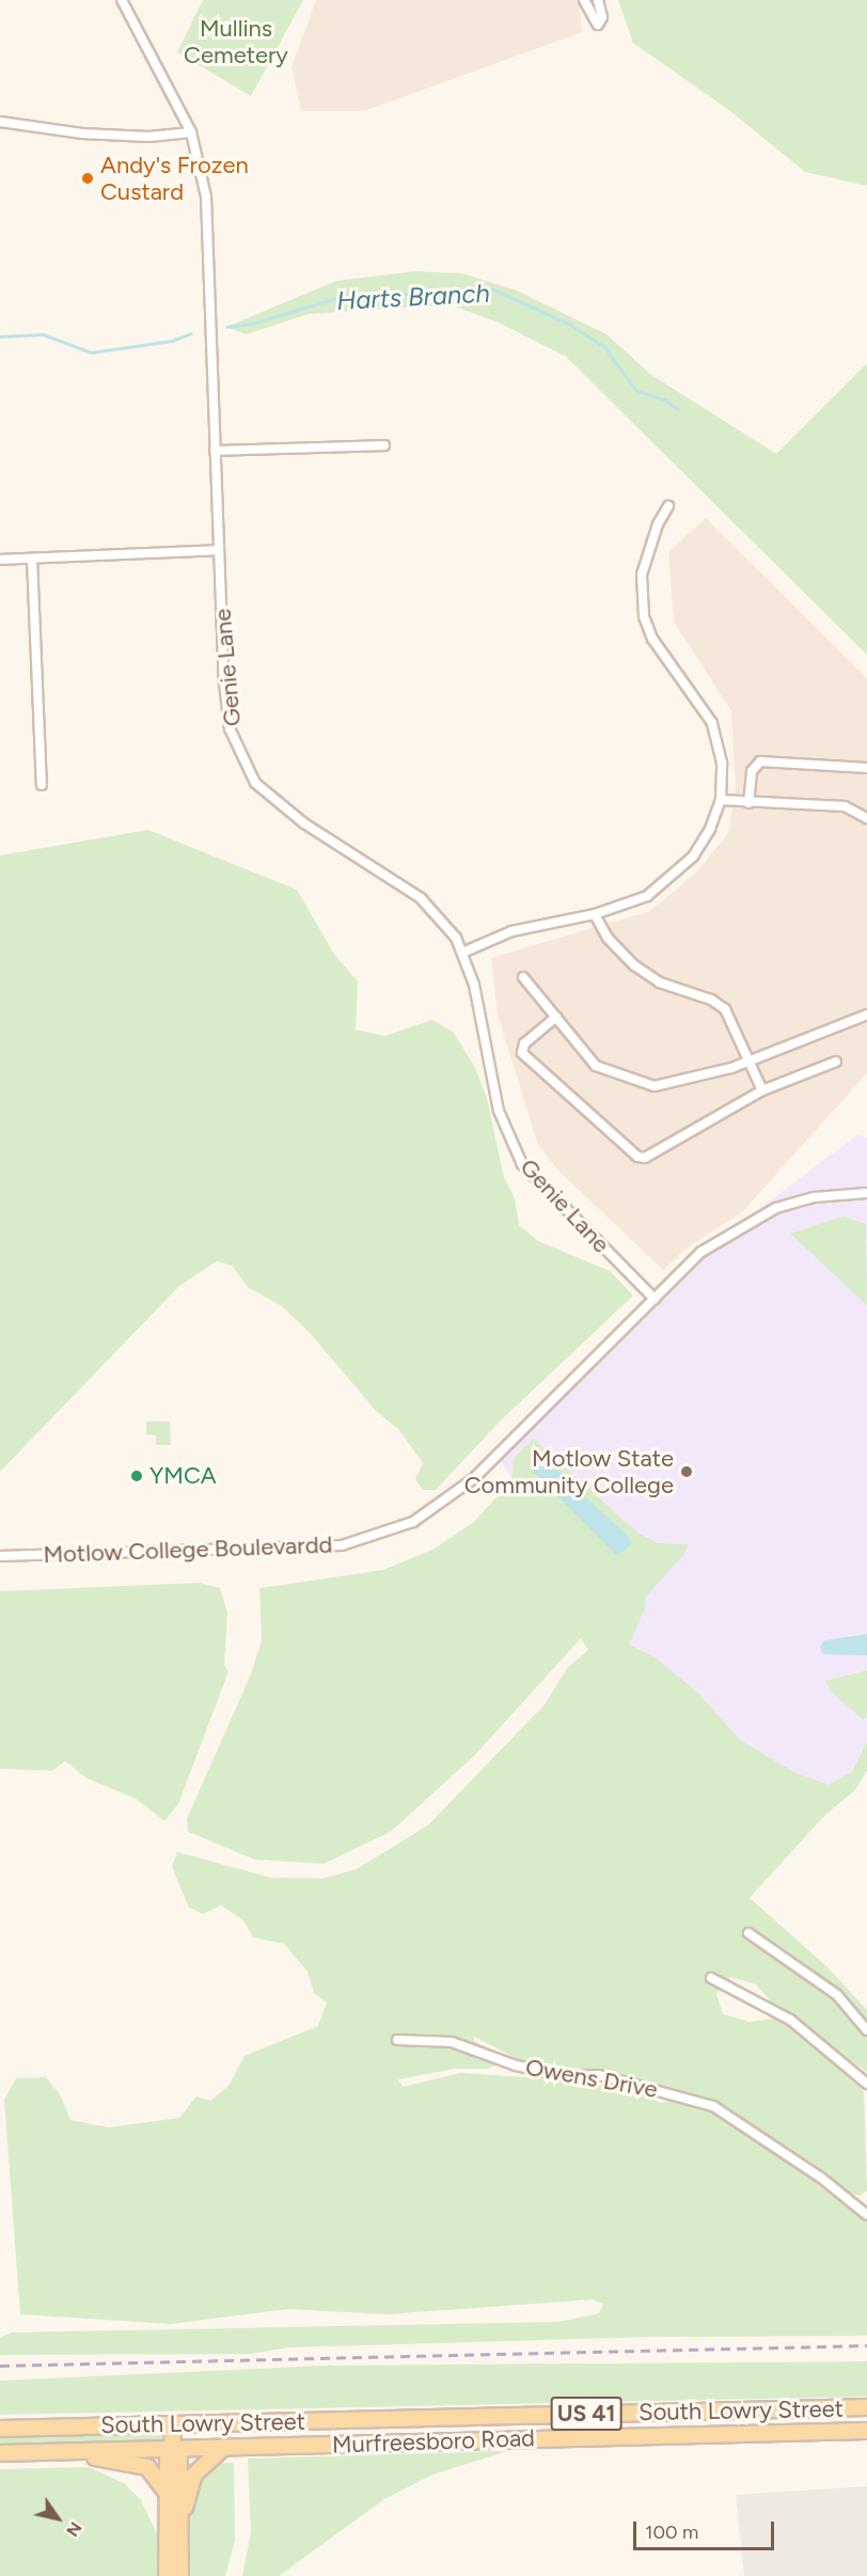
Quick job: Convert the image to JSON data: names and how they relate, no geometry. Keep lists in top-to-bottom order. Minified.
{"streets":{"main road":["South Lowry Street","US 41","Murfreesboro Road"],"street":["Genie Lane","Motlow College Boulevardd","Owens Drive"]},"crossings":[["Genie Lane","Motlow College Boulevardd"]],"water":["Harts Branch"],"parks":["Mullins Cemetery"],"places":["Andy's Frozen Custard","Motlow State Community College","YMCA"],"scale_bar":"100 m","north":"bottom right"}
